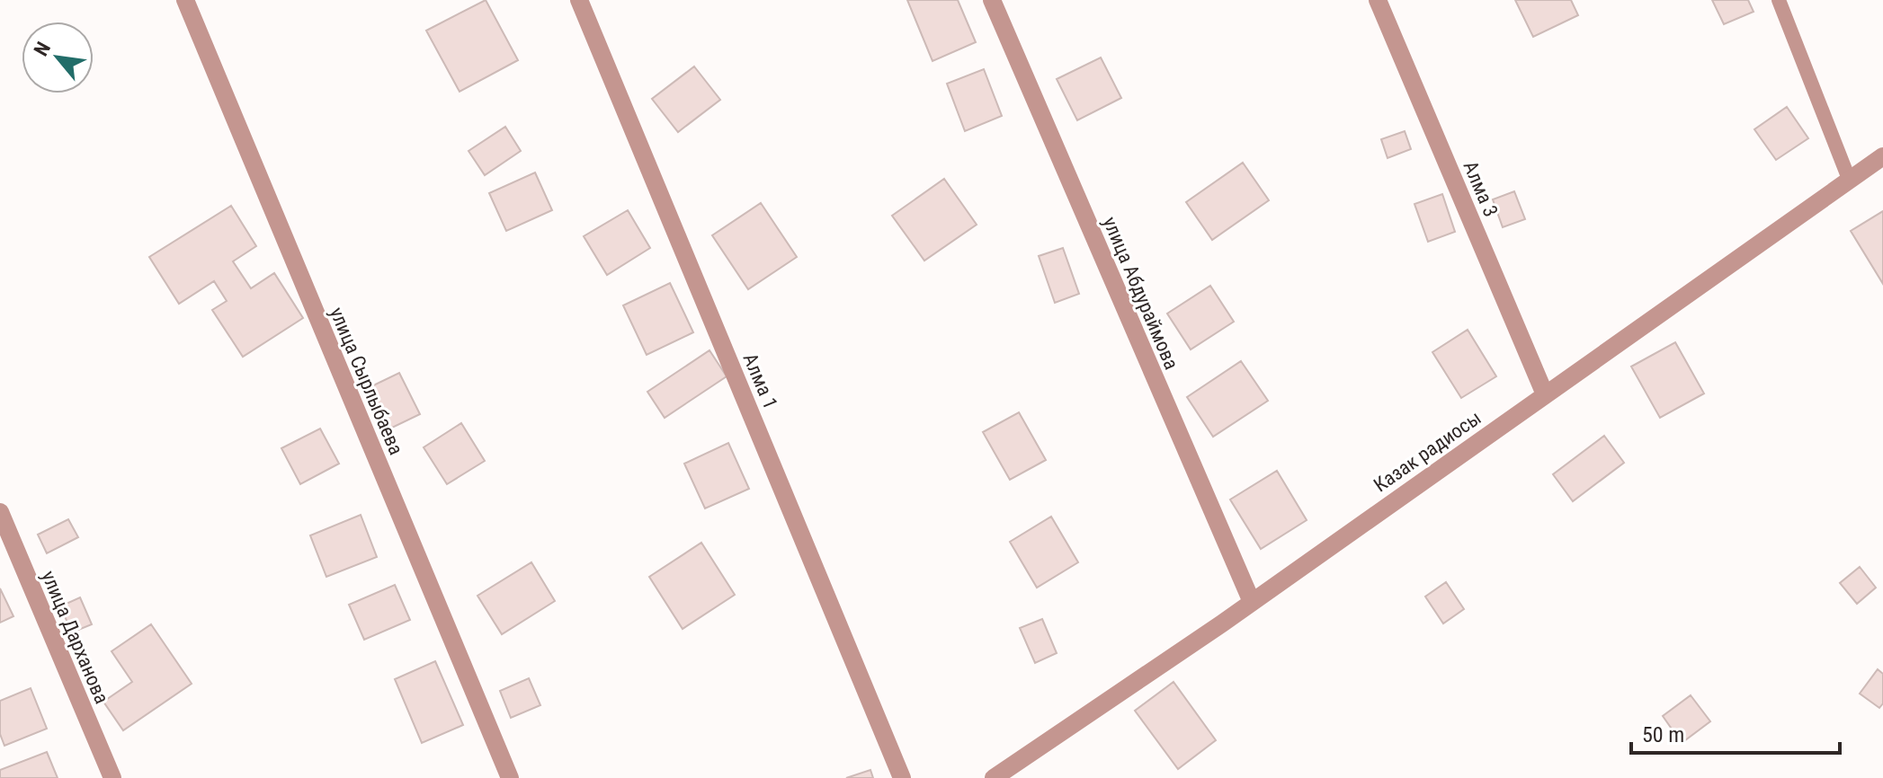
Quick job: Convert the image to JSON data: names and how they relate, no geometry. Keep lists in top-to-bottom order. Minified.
{"streets":{"street":["Алма 3","улица Абдураймова","улица Сырлыбаева","Алма 1","Казак радиосы","улица Дарханова"]},"crossings":[["Алма 3","Казак радиосы"],["улица Абдураймова","Казак радиосы"]],"scale_bar":"50 m","north":"top left"}
